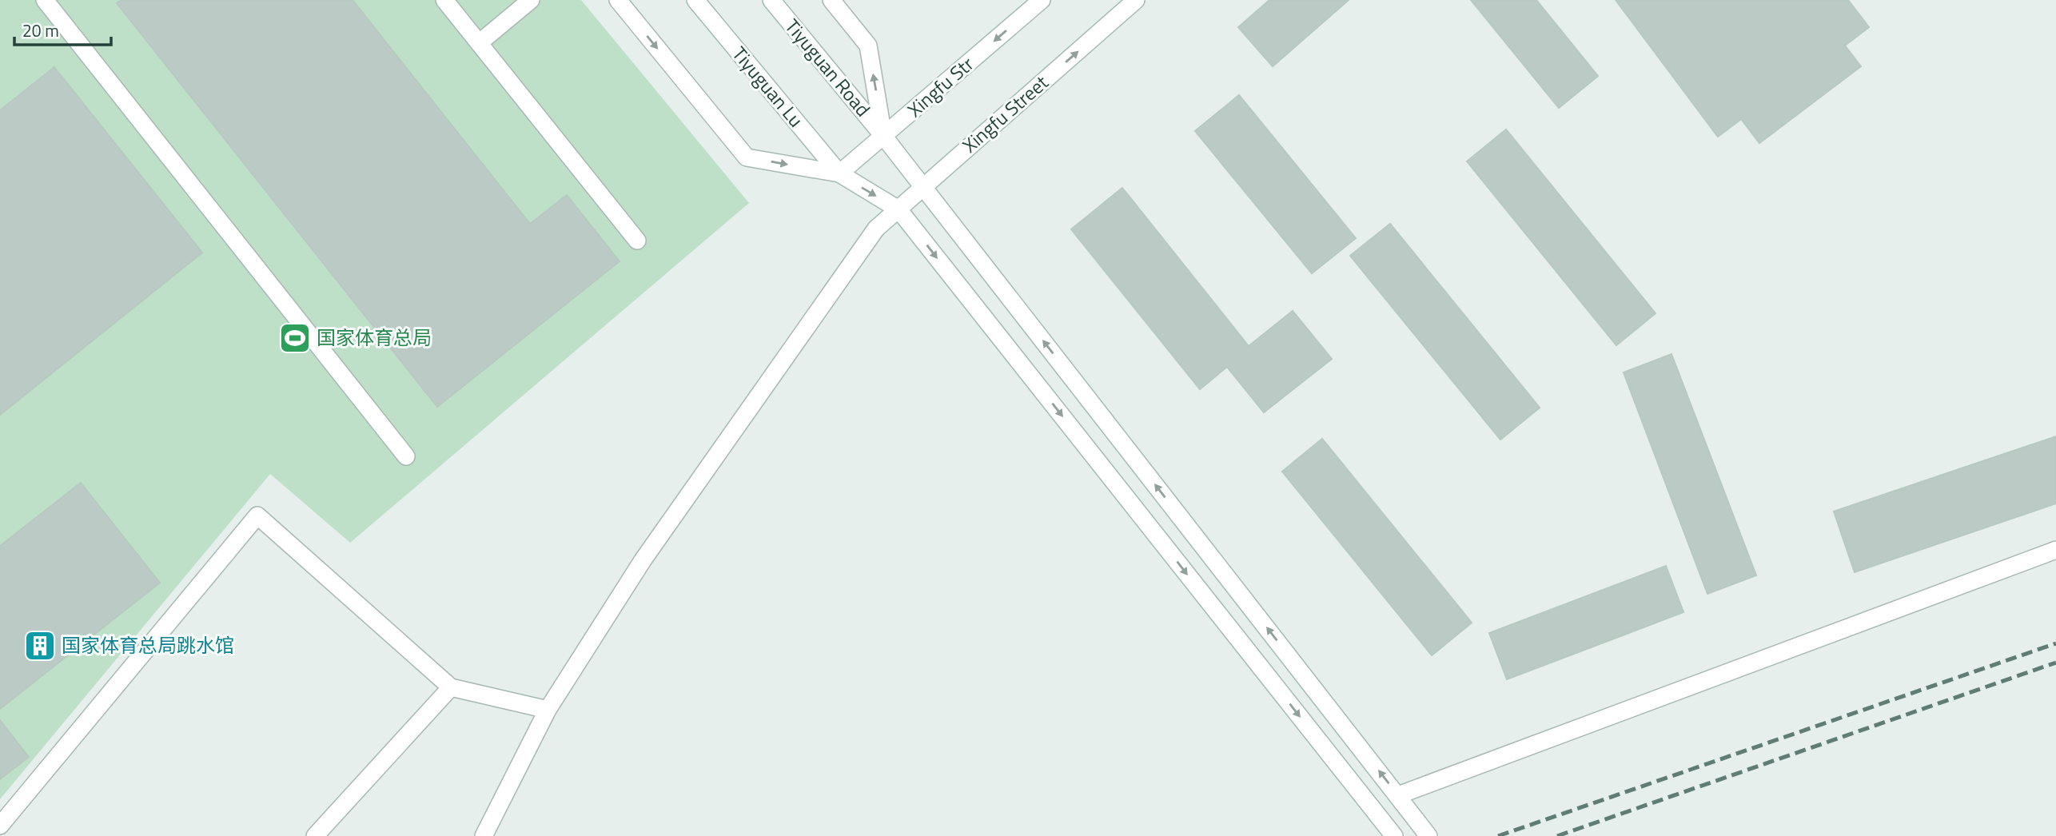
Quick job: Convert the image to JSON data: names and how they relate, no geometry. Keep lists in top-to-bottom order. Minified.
{"streets":{"street":["Tiyuguan Road","Tiyuguan Lu","Xingfu Str","Xingfu Street"]},"crossings":[["Tiyuguan Road","Xingfu Str"],["Tiyuguan Road","Xingfu Street"],["Tiyuguan Lu","Xingfu Str"]],"one_way":["Xingfu Str"],"places":{"sports":["国家体育总局"],"building":["国家体育总局跳水馆"]},"scale_bar":"20 m"}
